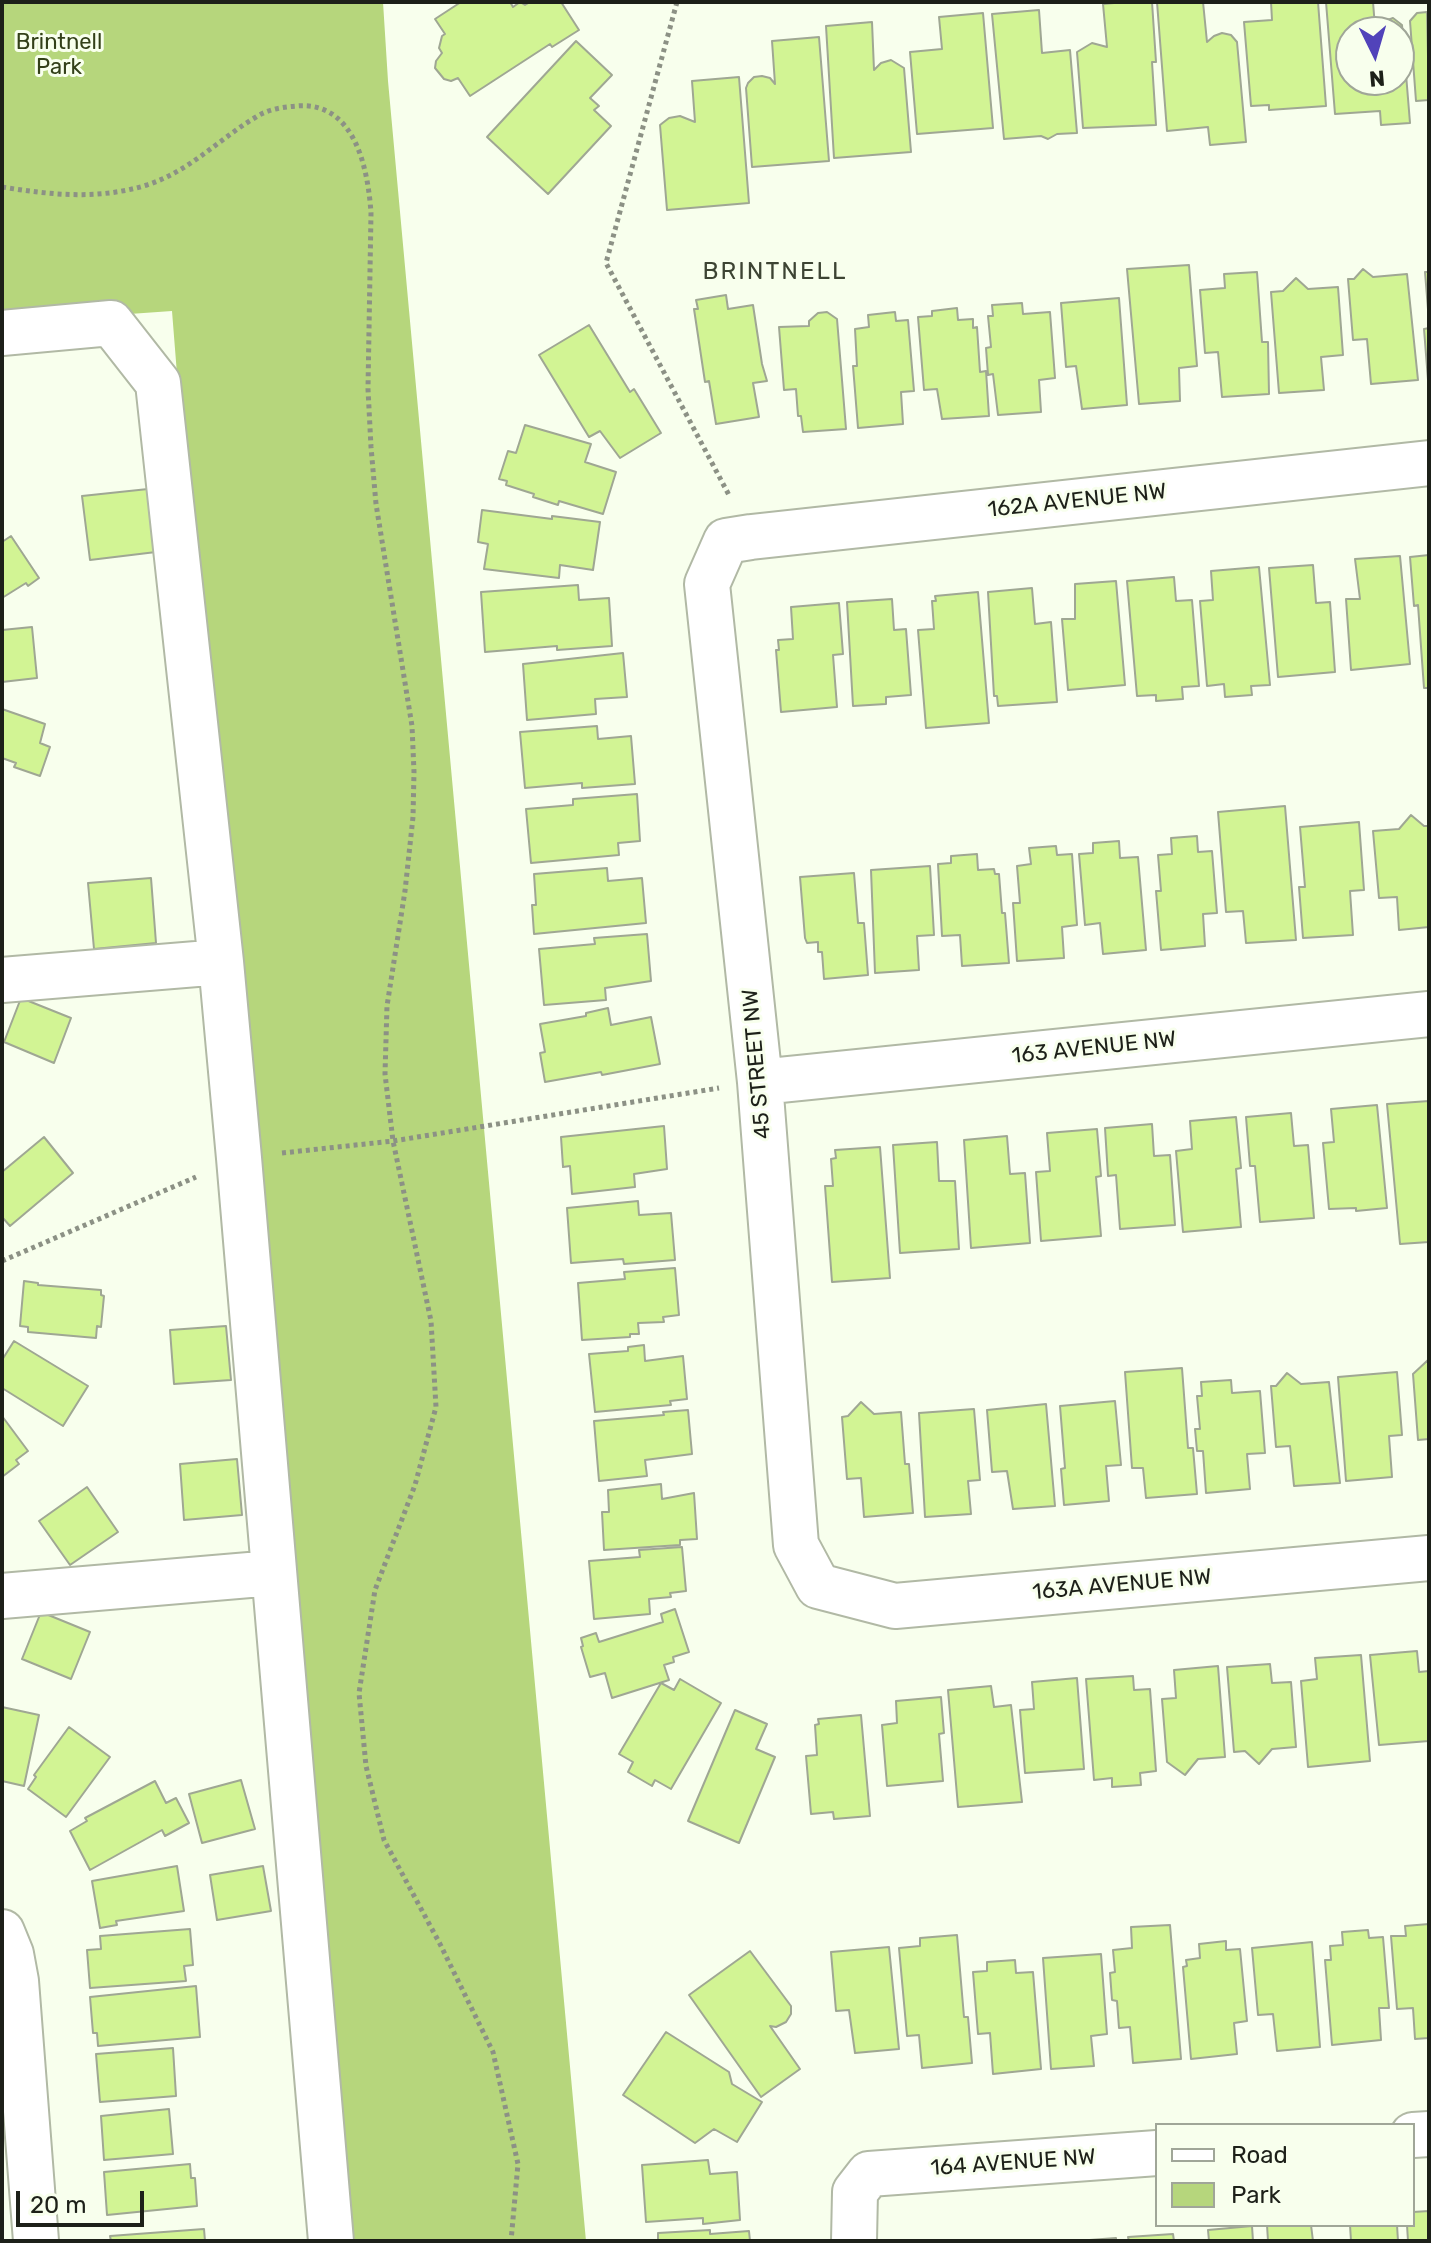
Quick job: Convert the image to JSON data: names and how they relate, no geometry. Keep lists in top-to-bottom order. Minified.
{"streets":{"street":["162A AVENUE NW","163 AVENUE NW","45 STREET NW","163A AVENUE NW","164 AVENUE NW"]},"crossings":[["162A AVENUE NW","45 STREET NW"],["163 AVENUE NW","45 STREET NW"],["45 STREET NW","163A AVENUE NW"]],"districts":["BRINTNELL"],"parks":["Brintnell Park"],"legend":["Road","Park"],"scale_bar":"20 m","north":"bottom"}
